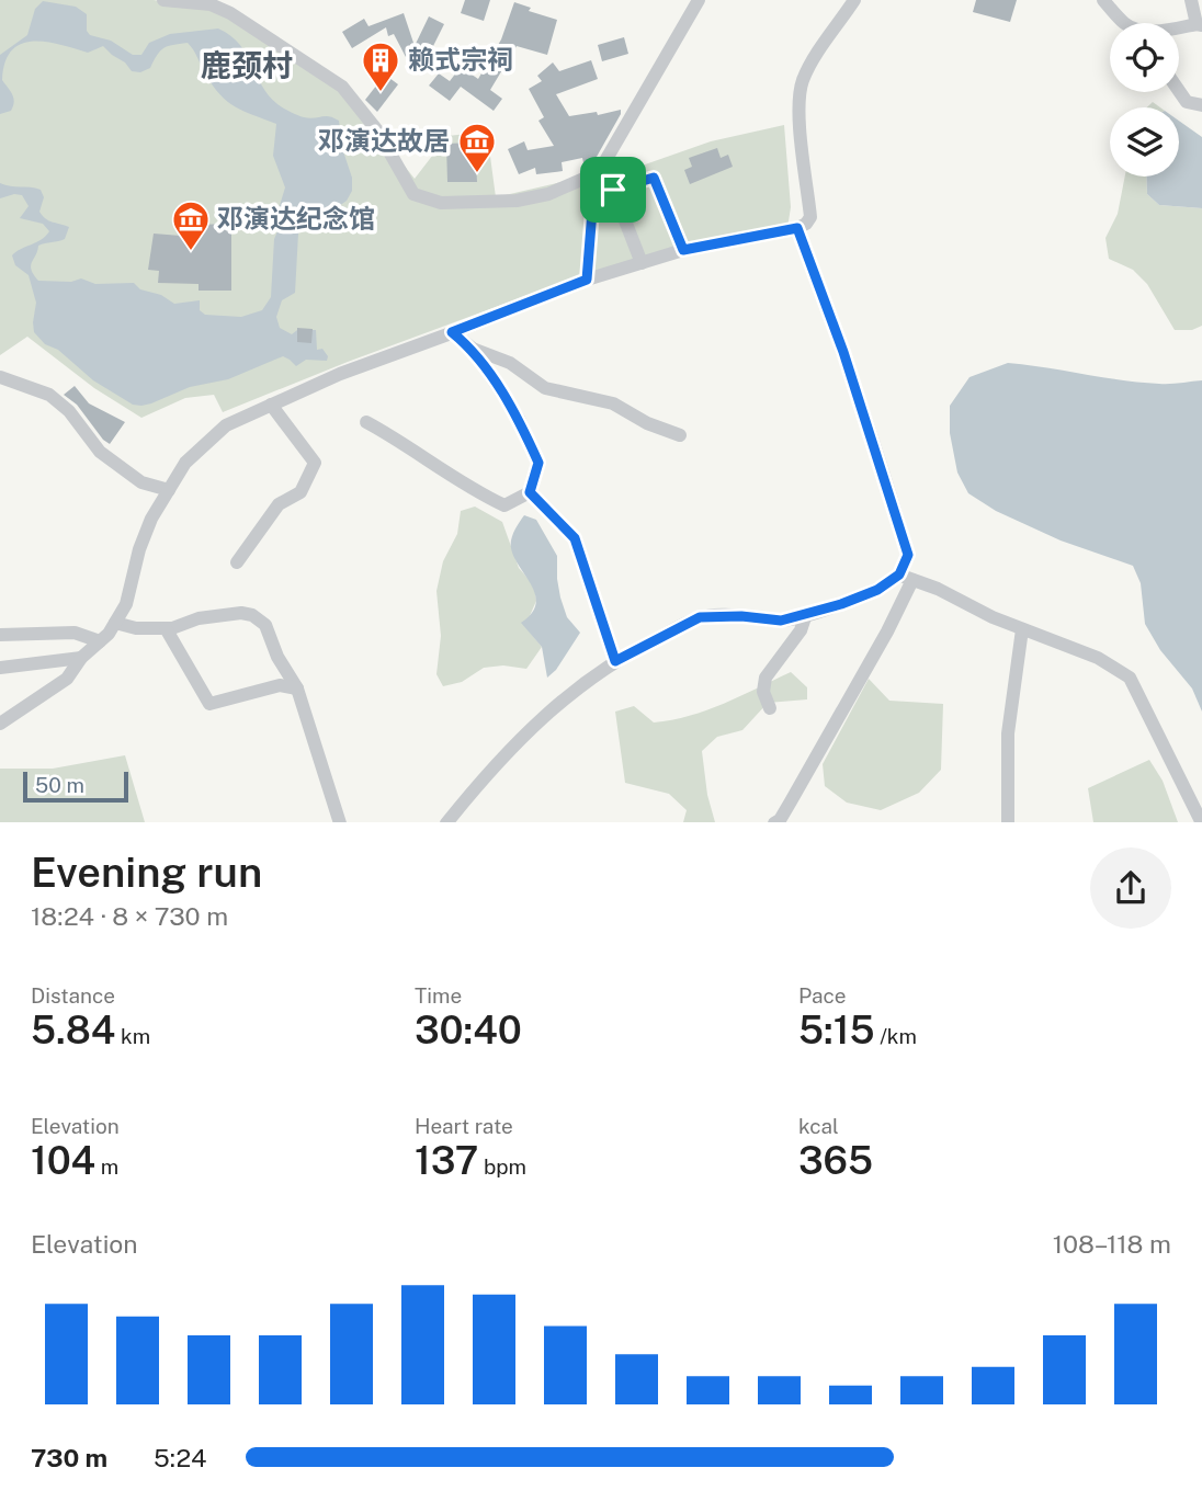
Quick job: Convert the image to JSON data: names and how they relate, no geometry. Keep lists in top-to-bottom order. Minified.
{"districts":["鹿颈村"],"places":{"building":["赖式宗祠"],"museum":["邓演达故居","邓演达纪念馆"]},"scale_bar":"50 m","page":{"scale":"50 m","heading":["Evening run","18:24 · 8 × 730 m"],"stats":[["Distance","5.84 km"],["Time","30:40"],["Pace","5:15 /km"],["Elevation","104 m"],["Heart rate","137 bpm"],["kcal","365"]],"chart":["Elevation","108–118 m"],"list":[{"name":"730 m","note":"5:24"}]}}
